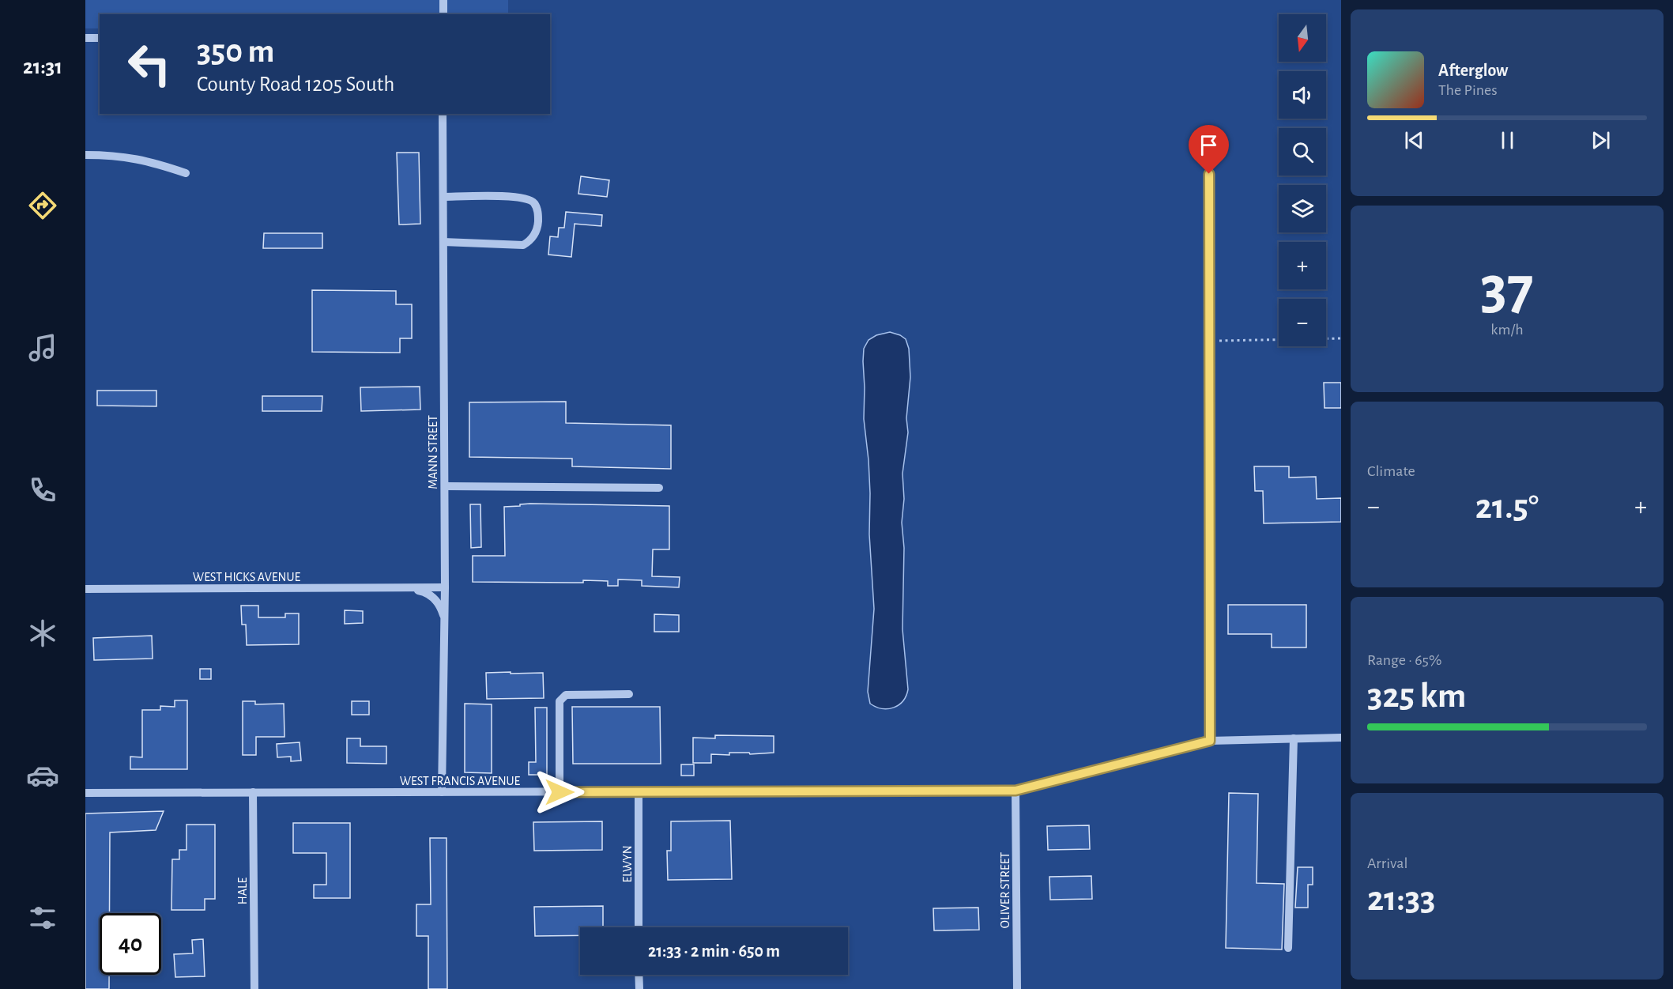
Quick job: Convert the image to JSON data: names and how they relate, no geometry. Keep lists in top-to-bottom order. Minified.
{"streets":{"street":["MANN STREET","WEST HICKS AVENUE","WEST FRANCIS AVENUE","ELWYN","OLIVER STREET","HALE"]},"crossings":[["MANN STREET","WEST HICKS AVENUE"],["MANN STREET","WEST FRANCIS AVENUE"],["WEST FRANCIS AVENUE","ELWYN"],["WEST FRANCIS AVENUE","OLIVER STREET"],["WEST FRANCIS AVENUE","HALE"]],"north":"bottom","page":{"tabs":"21:31","map_buttons":["+","−"],"turn":["350 m","County Road 1205 South"],"song":["Afterglow","The Pines"],"tile":[["37","km/h"],"Climate",["Range · 65%","325 km"],["Arrival","21:33"]],"heat":["−","21.5°","+"],"limit":"40","trip":"21:33 · 2 min · 650 m"}}
